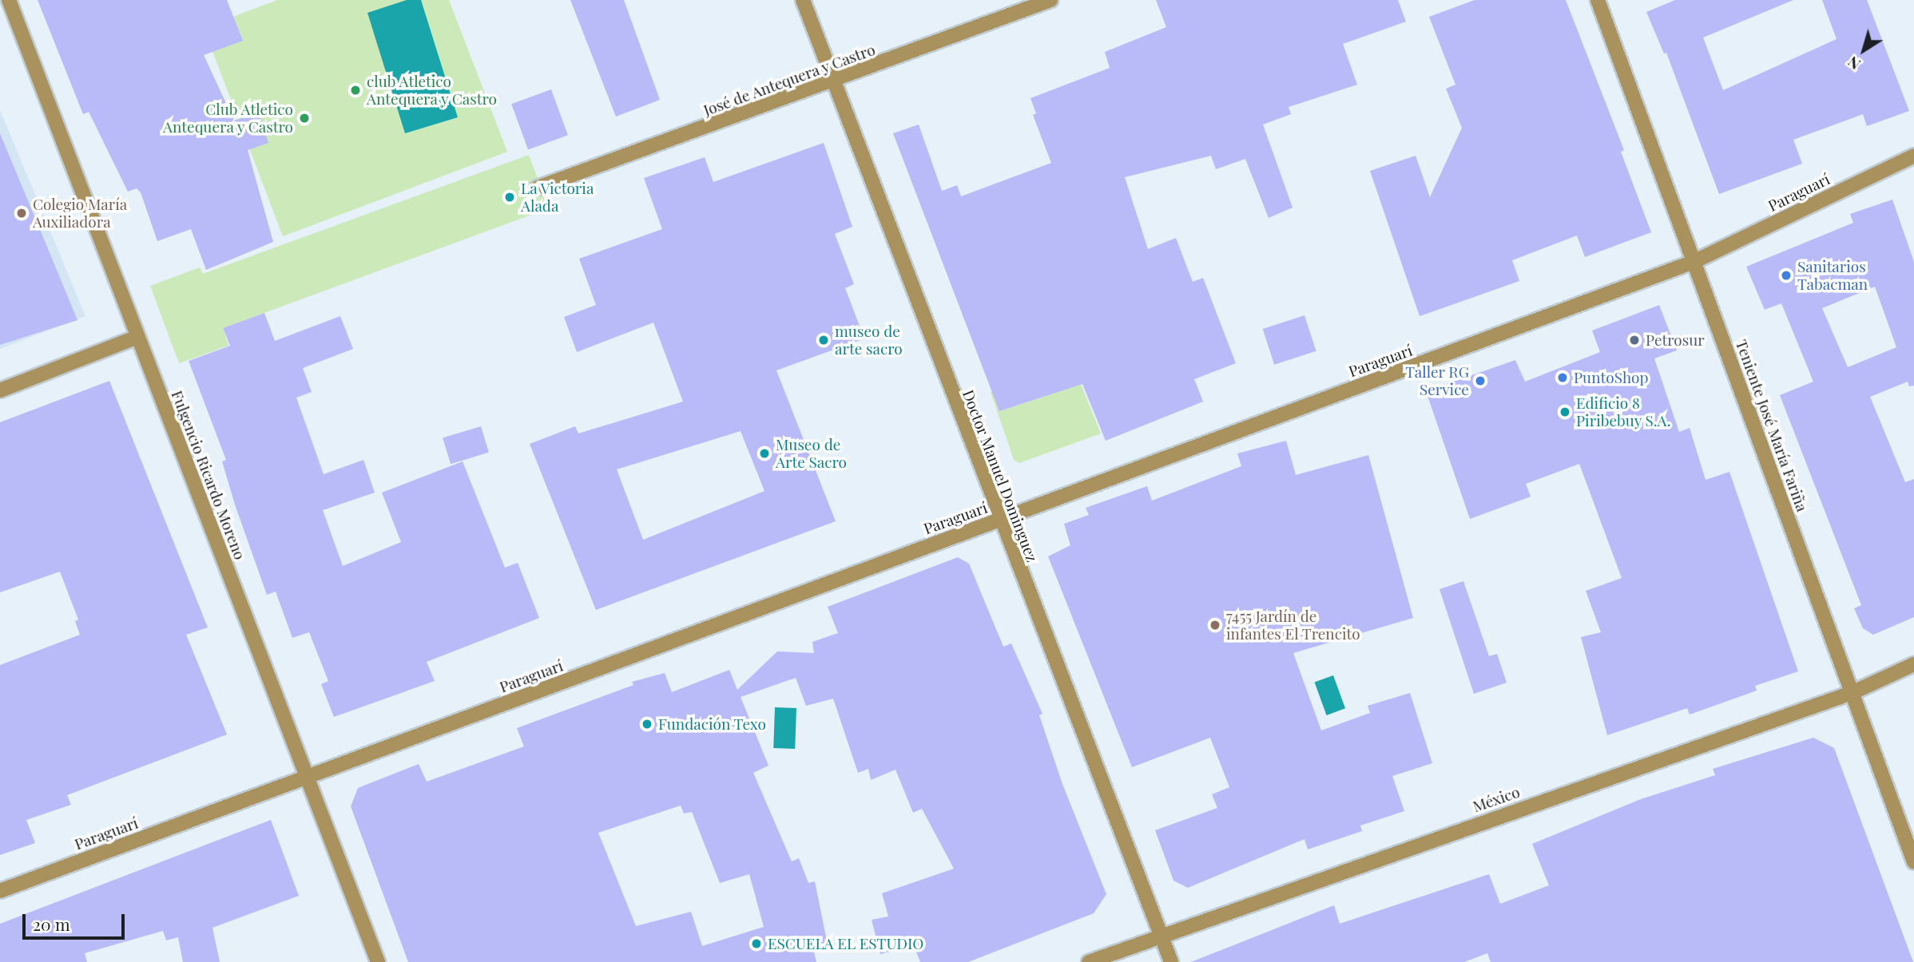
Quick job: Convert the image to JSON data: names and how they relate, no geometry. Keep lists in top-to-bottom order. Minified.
{"streets":{"street":["José de Antequera y Castro","Paraguarí","Teniente José María Fariña","Fulgencio Ricardo Moreno","Doctor Manuel Dominguez","México"]},"crossings":[["José de Antequera y Castro","Doctor Manuel Dominguez"],["Paraguarí","Teniente José María Fariña"],["Paraguarí","Fulgencio Ricardo Moreno"],["Paraguarí","Doctor Manuel Dominguez"],["Teniente José María Fariña","México"],["Doctor Manuel Dominguez","México"]],"places":["club Atletico Antequera y Castro","Club Atletico Antequera y Castro","La Victoria Alada","Colegio María Auxiliadora","Sanitarios Tabacman","museo de arte sacro","Petrosur","PuntoShop","Taller RG Service","Edificio 8 Piribebuy S.A.","Museo de Arte Sacro","7455 Jardín de infantes El Trencito","Fundación Texo","ESCUELA EL ESTUDIO"],"scale_bar":"20 m","north":"bottom left"}
